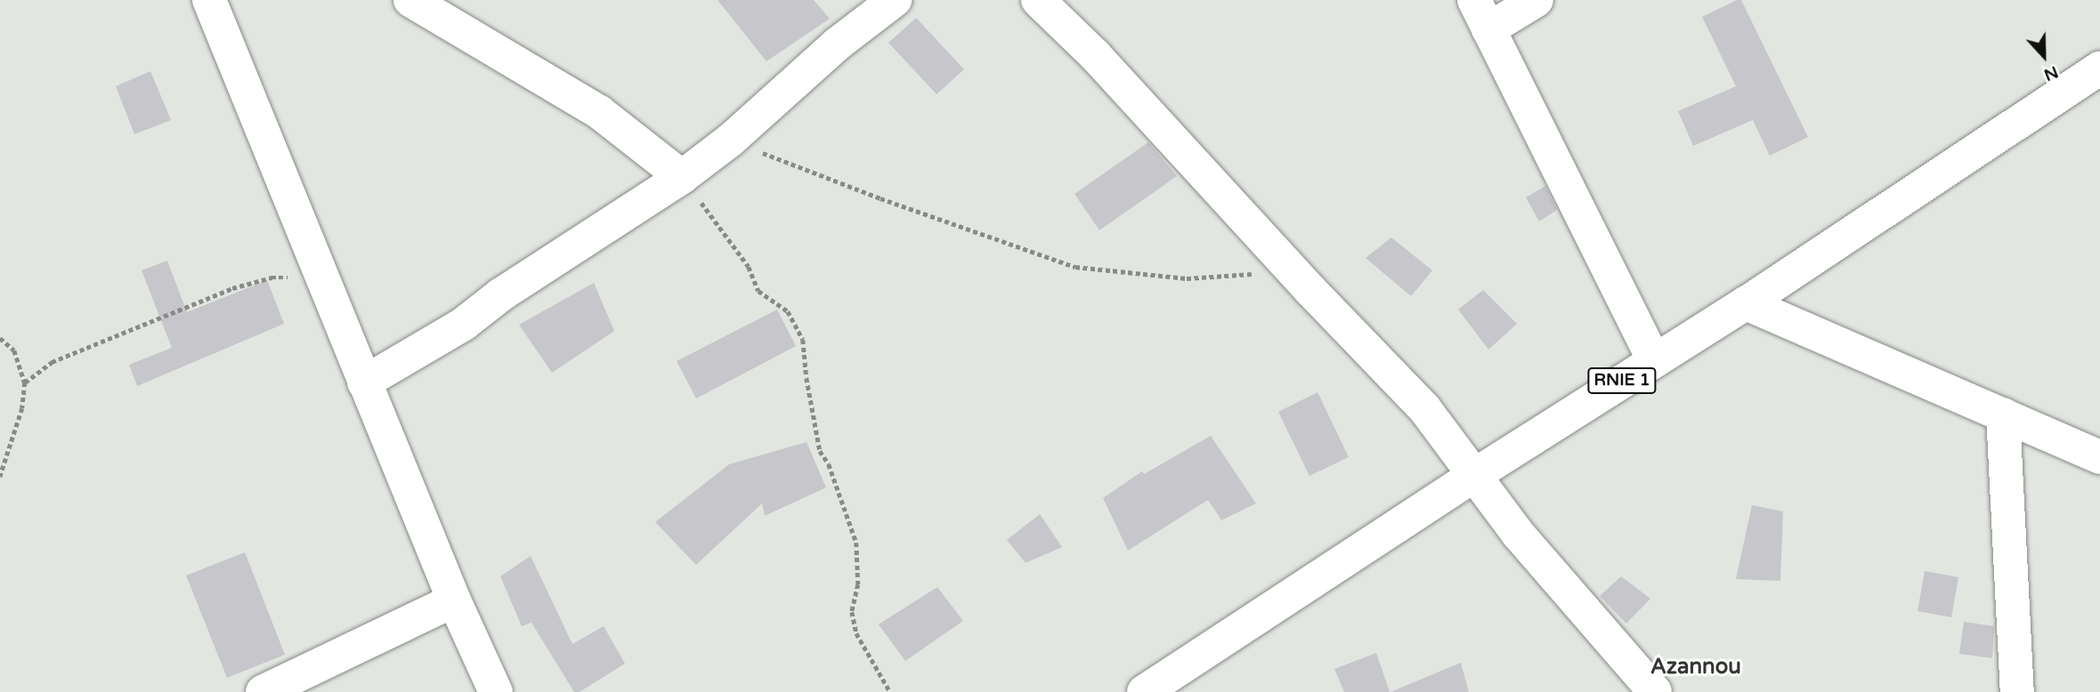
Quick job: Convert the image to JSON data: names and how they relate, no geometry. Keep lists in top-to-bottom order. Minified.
{"streets":{"main road":["RNIE 1"]},"districts":["Azannou"],"north":"bottom"}
